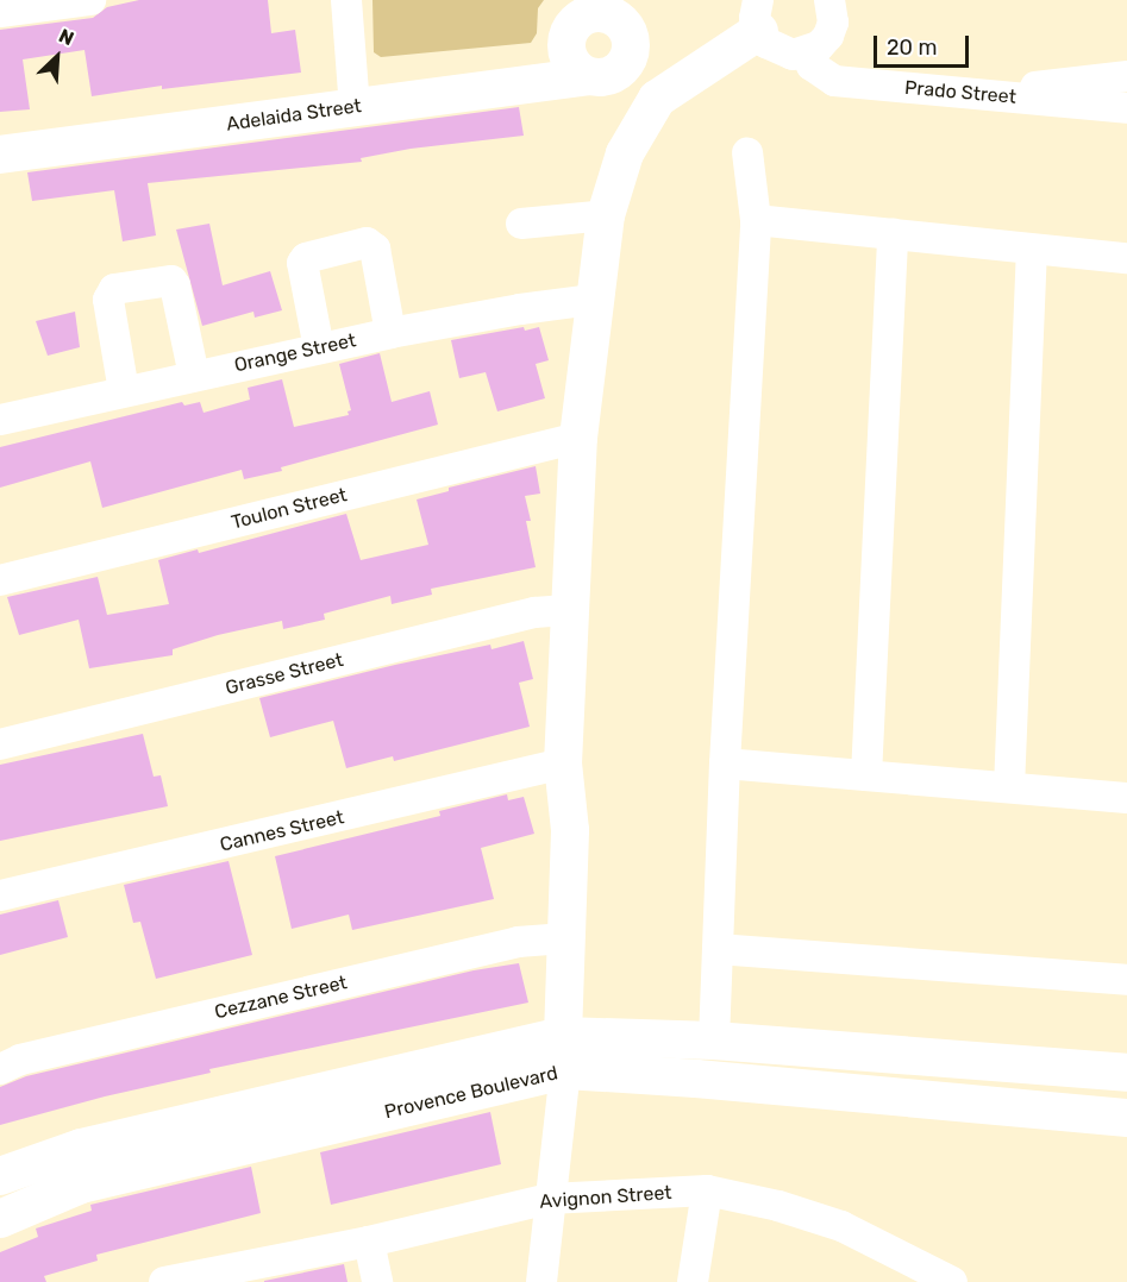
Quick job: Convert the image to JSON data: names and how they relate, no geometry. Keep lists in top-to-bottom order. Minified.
{"streets":{"street":["Prado Street","Adelaida Street","Orange Street","Toulon Street","Grasse Street","Cannes Street","Cezzane Street","Provence Boulevard","Avignon Street"]},"scale_bar":"20 m","north":"top right"}
